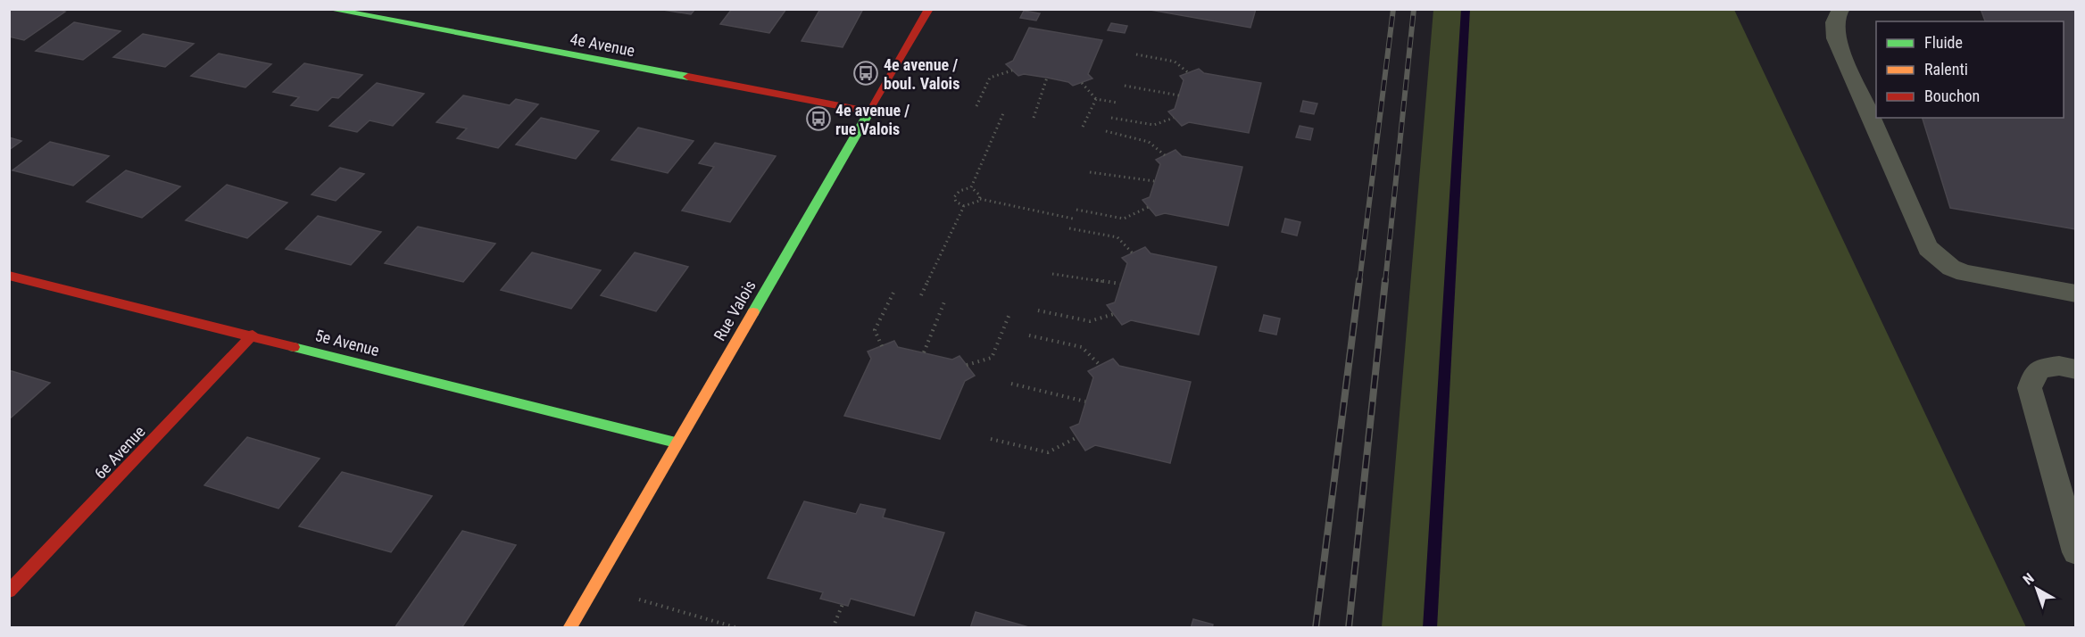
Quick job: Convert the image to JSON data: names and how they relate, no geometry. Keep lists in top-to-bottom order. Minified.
{"streets":{"street":["4e Avenue","Rue Valois","5e Avenue","6e Avenue"]},"crossings":[["4e Avenue","Rue Valois"],["Rue Valois","5e Avenue"],["5e Avenue","6e Avenue"]],"places":{"bus stop":["4e avenue / boul. Valois","4e avenue / rue Valois"]},"legend":["Fluide","Ralenti","Bouchon"],"north":"top left"}
